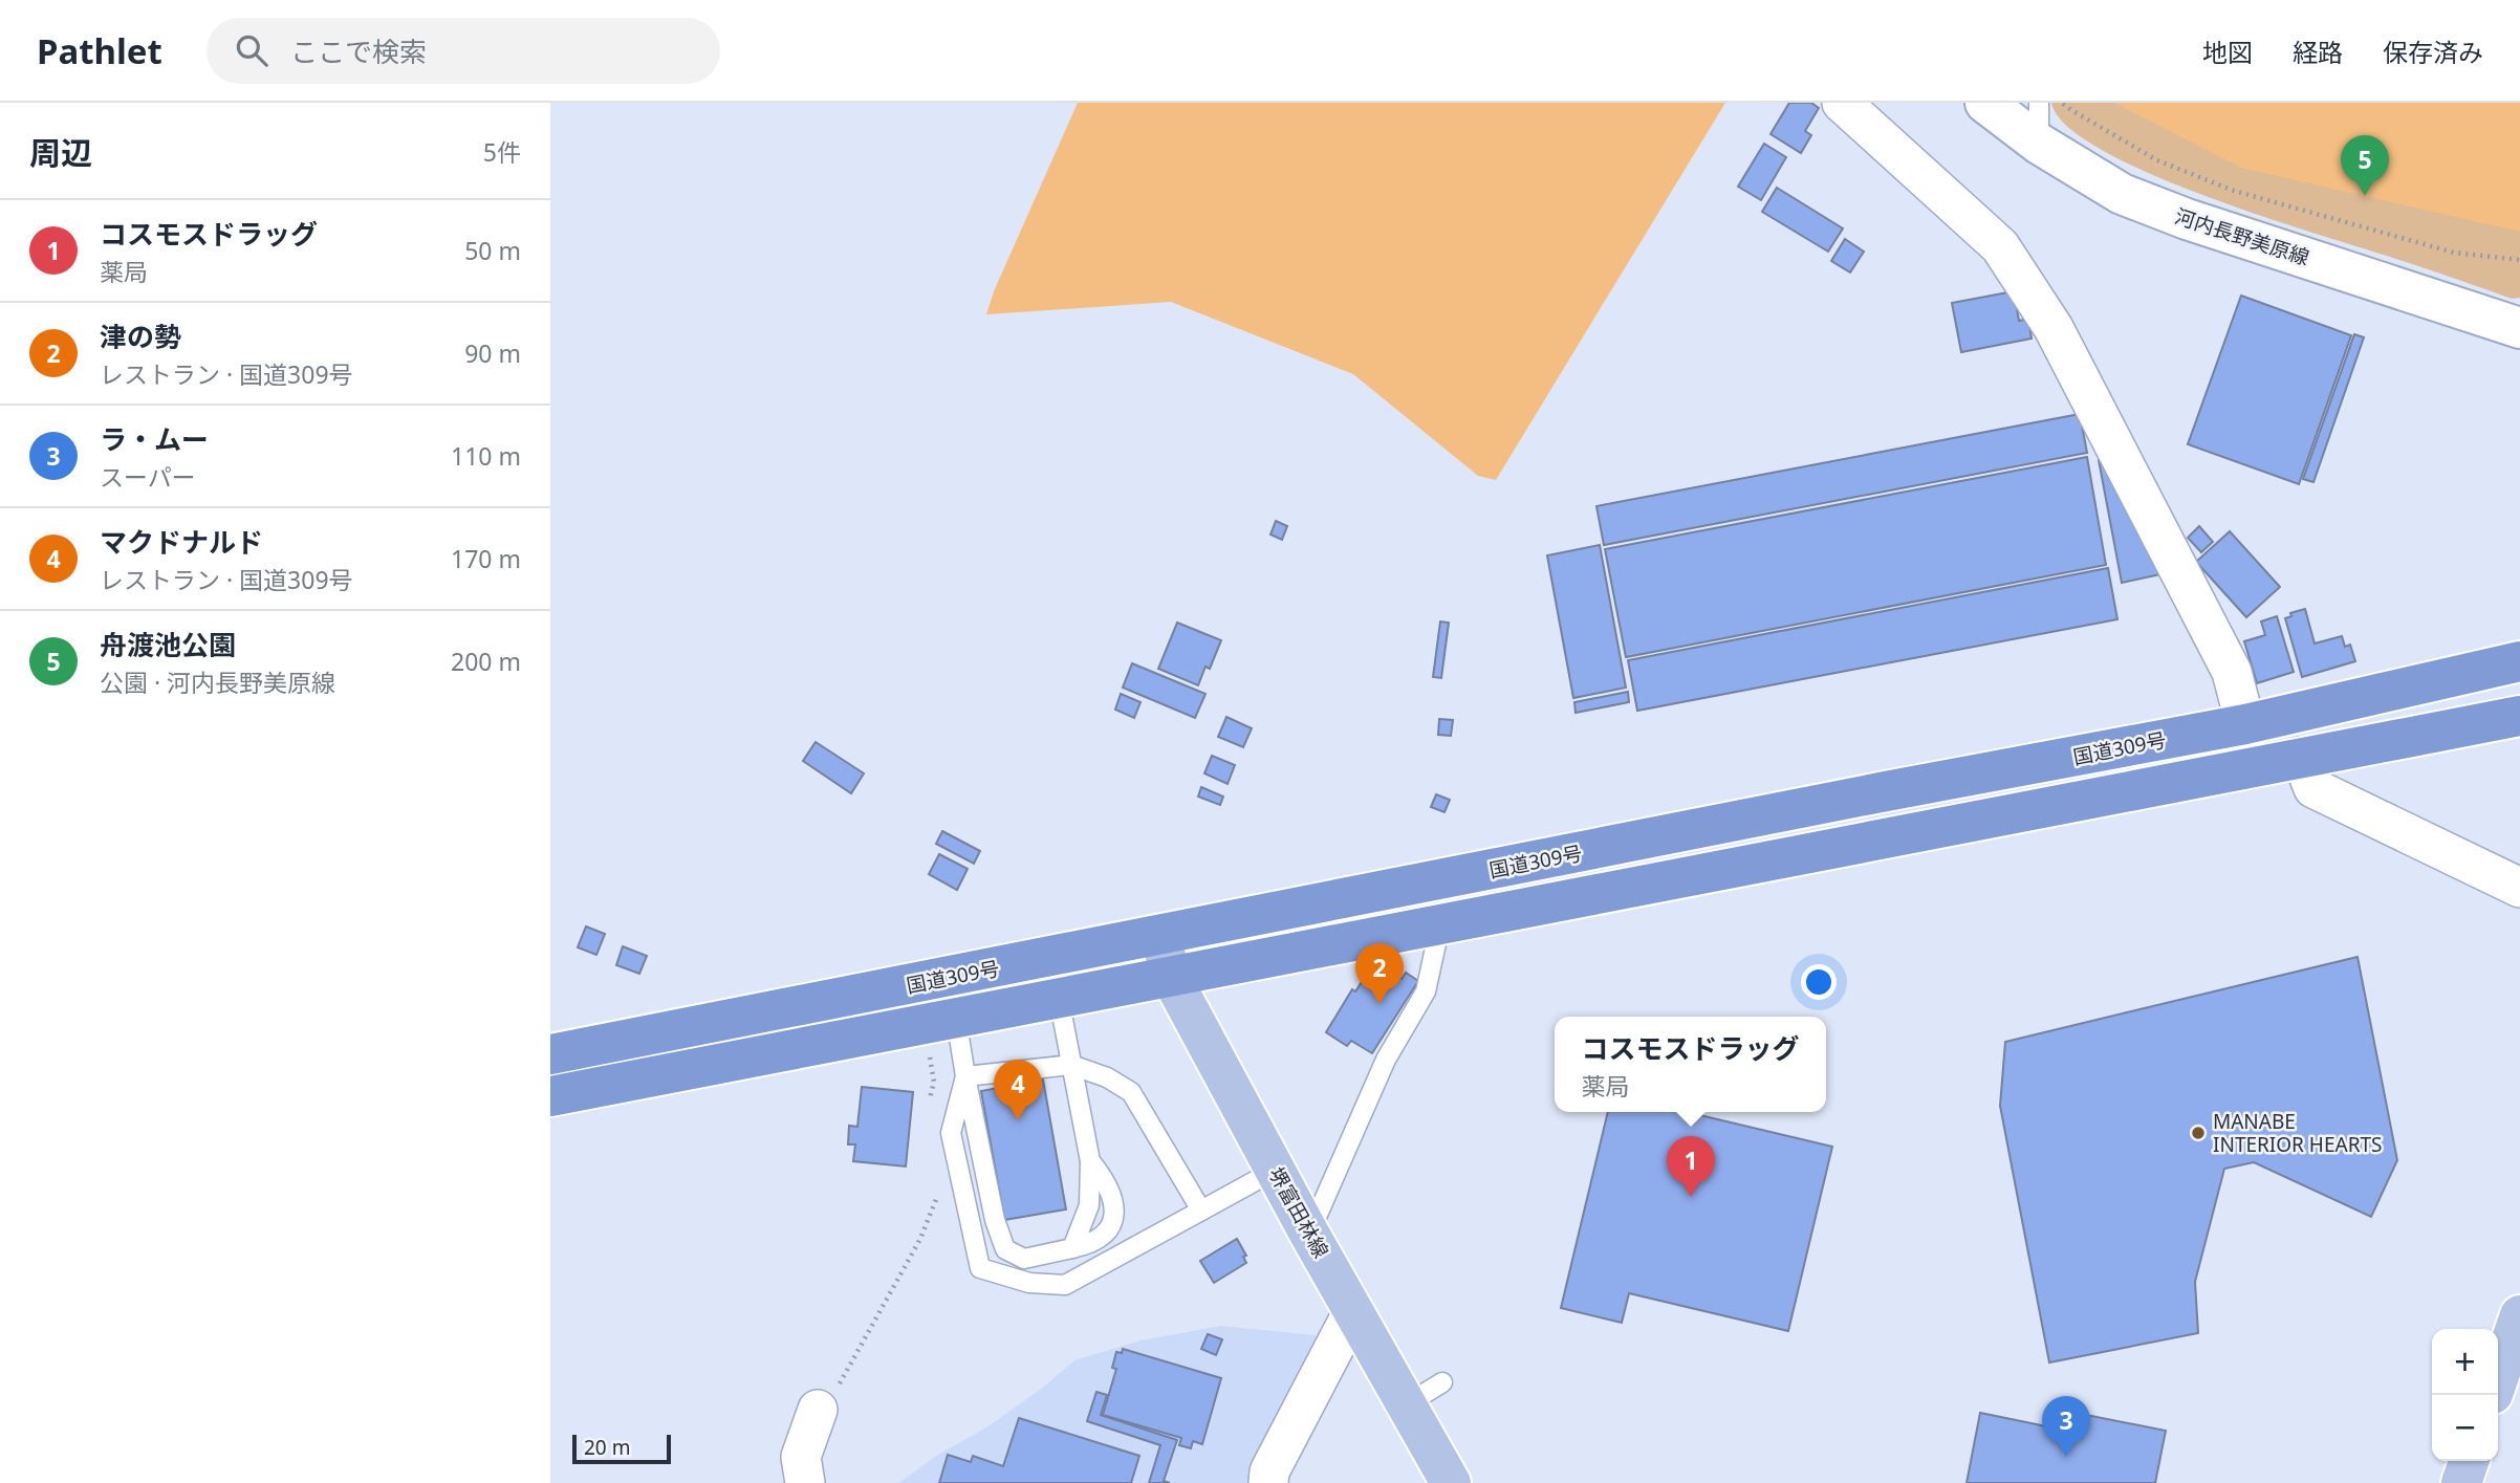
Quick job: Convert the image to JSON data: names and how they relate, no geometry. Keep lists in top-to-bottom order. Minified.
{"streets":{"highway":["国道309号"],"main road":["河内長野美原線","堺富田林線"]},"crossings":[["国道309号","堺富田林線"]],"places":["MANABE INTERIOR HEARTS"],"scale_bar":"20 m","page":{"header":"Pathlet","search":"ここで検索","nav":["地図","経路","保存済み"],"heading":["周辺","5件"],"pins":["5","2","4","1","3"],"list":[{"mark":"1","name":"コスモスドラッグ","note":"薬局","value":"50 m"},{"mark":"2","name":"津の勢","note":"レストラン · 国道309号","value":"90 m"},{"mark":"3","name":"ラ・ムー","note":"スーパー","value":"110 m"},{"mark":"4","name":"マクドナルド","note":"レストラン · 国道309号","value":"170 m"},{"mark":"5","name":"舟渡池公園","note":"公園 · 河内長野美原線","value":"200 m"}],"popup":["コスモスドラッグ","薬局"],"map_buttons":["+","−"],"scale":"20 m"}}
